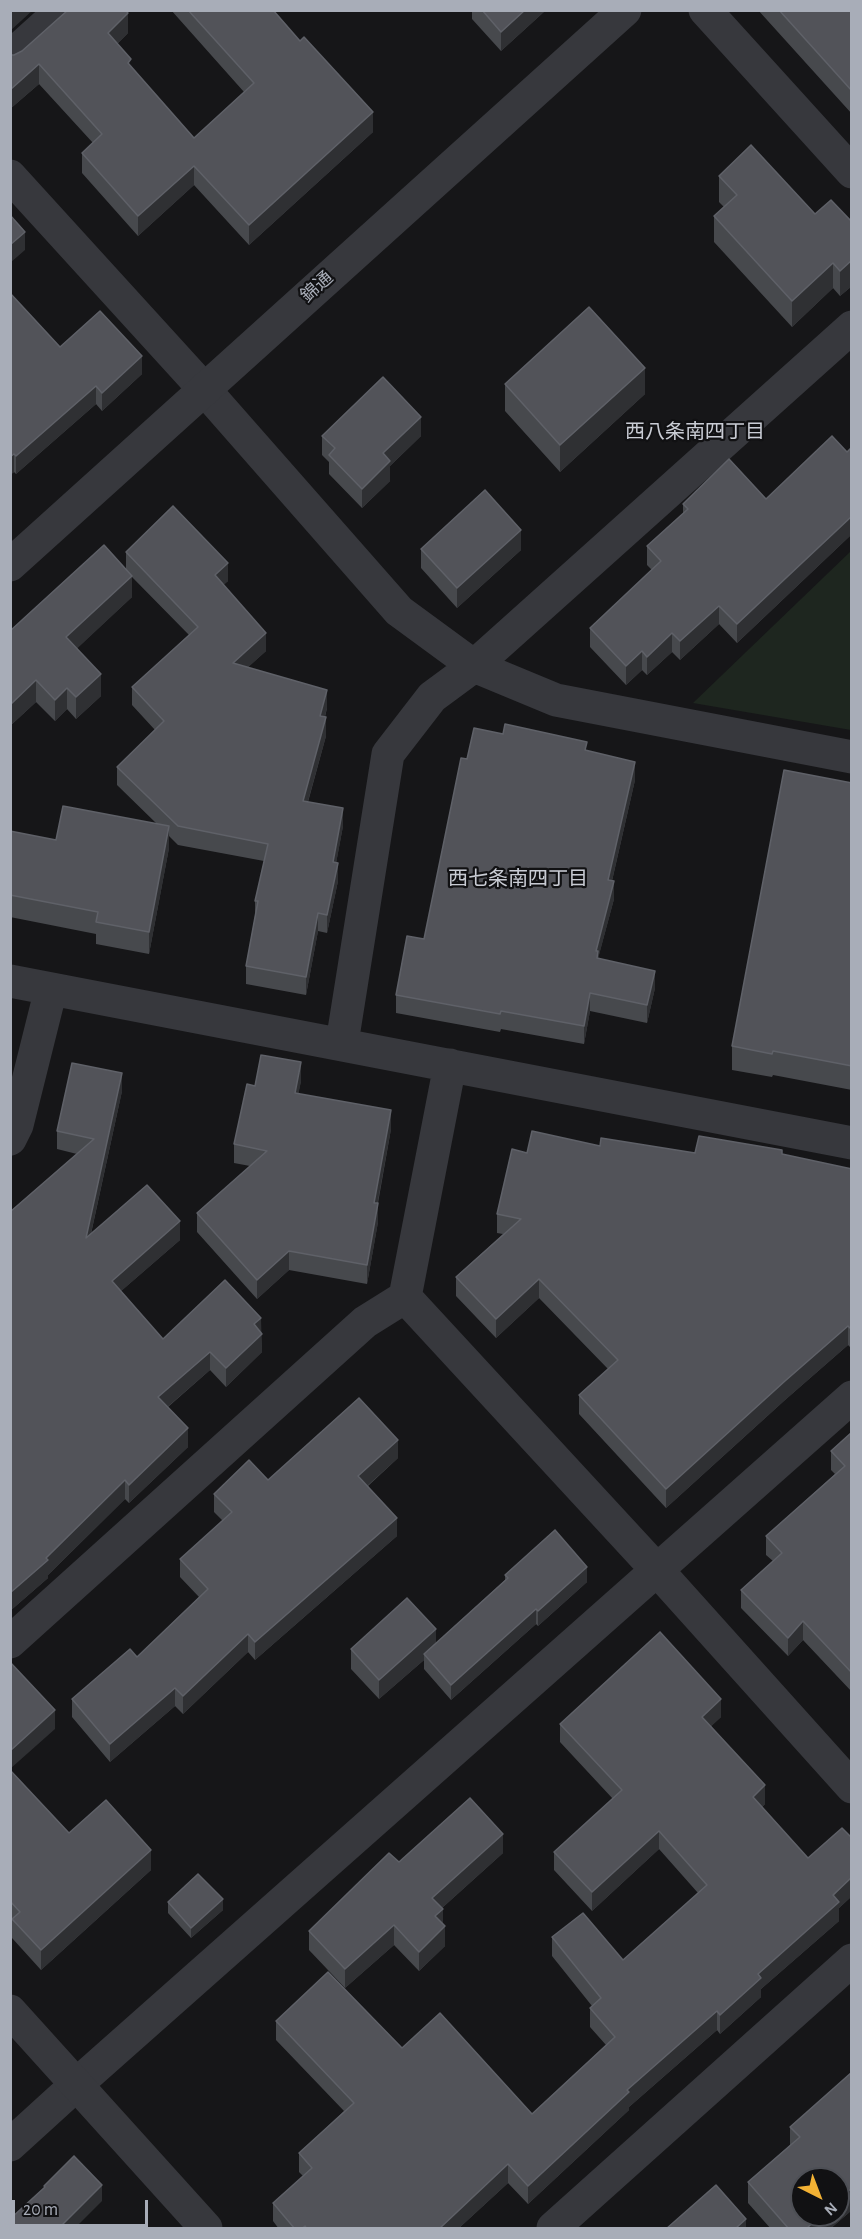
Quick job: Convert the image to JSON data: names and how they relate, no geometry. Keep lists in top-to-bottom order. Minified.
{"streets":{"street":["錦通"]},"districts":["西八条南四丁目","西七条南四丁目"],"scale_bar":"20 m","north":"bottom right"}
